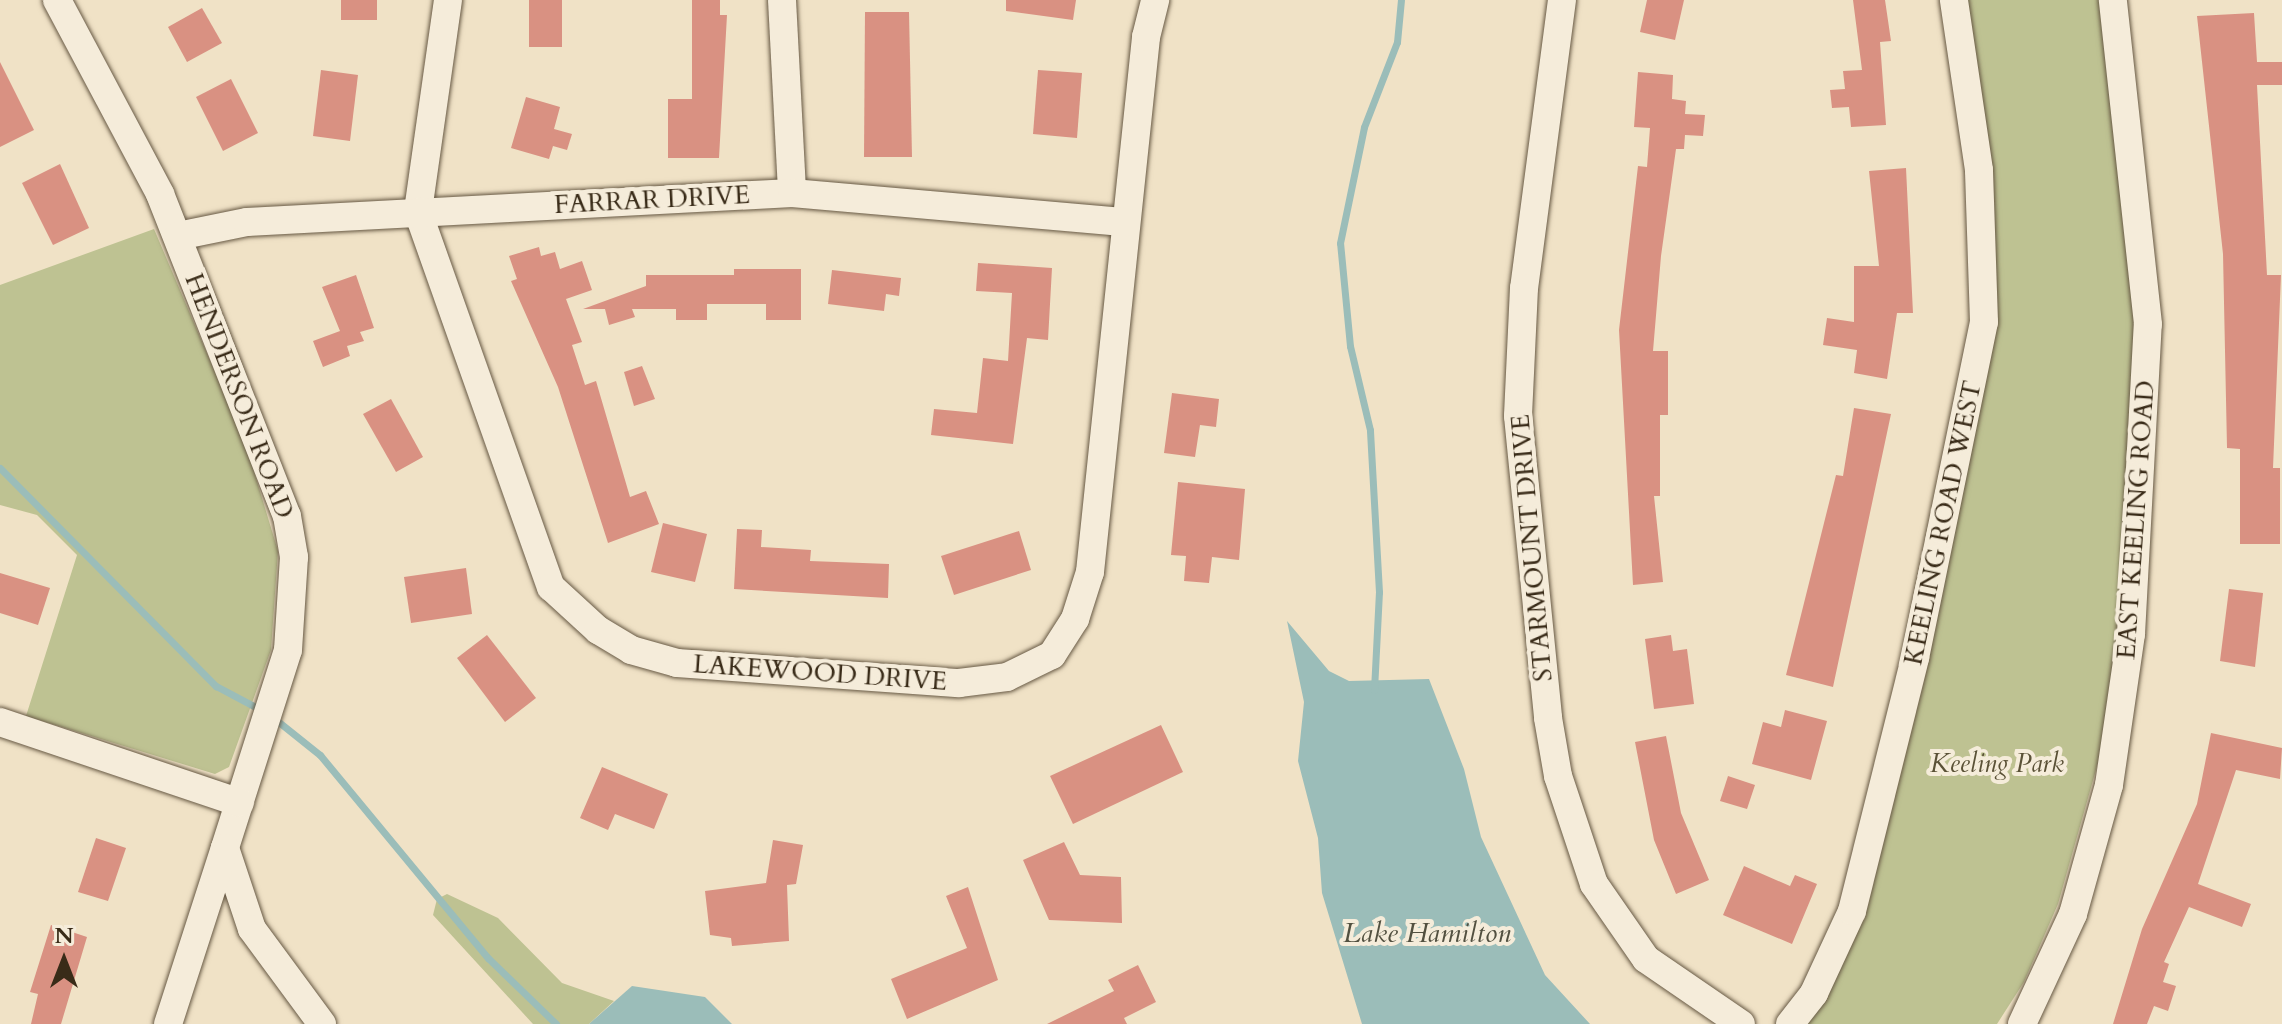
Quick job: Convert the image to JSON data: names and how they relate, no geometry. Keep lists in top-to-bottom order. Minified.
{"streets":{"street":["FARRAR DRIVE","HENDERSON ROAD","EAST KEELING ROAD","KEELING ROAD WEST","STARMOUNT DRIVE","LAKEWOOD DRIVE"]},"crossings":[["FARRAR DRIVE","HENDERSON ROAD"],["FARRAR DRIVE","LAKEWOOD DRIVE"]],"water":["Lake Hamilton"],"parks":["Keeling Park"],"north":"top"}
